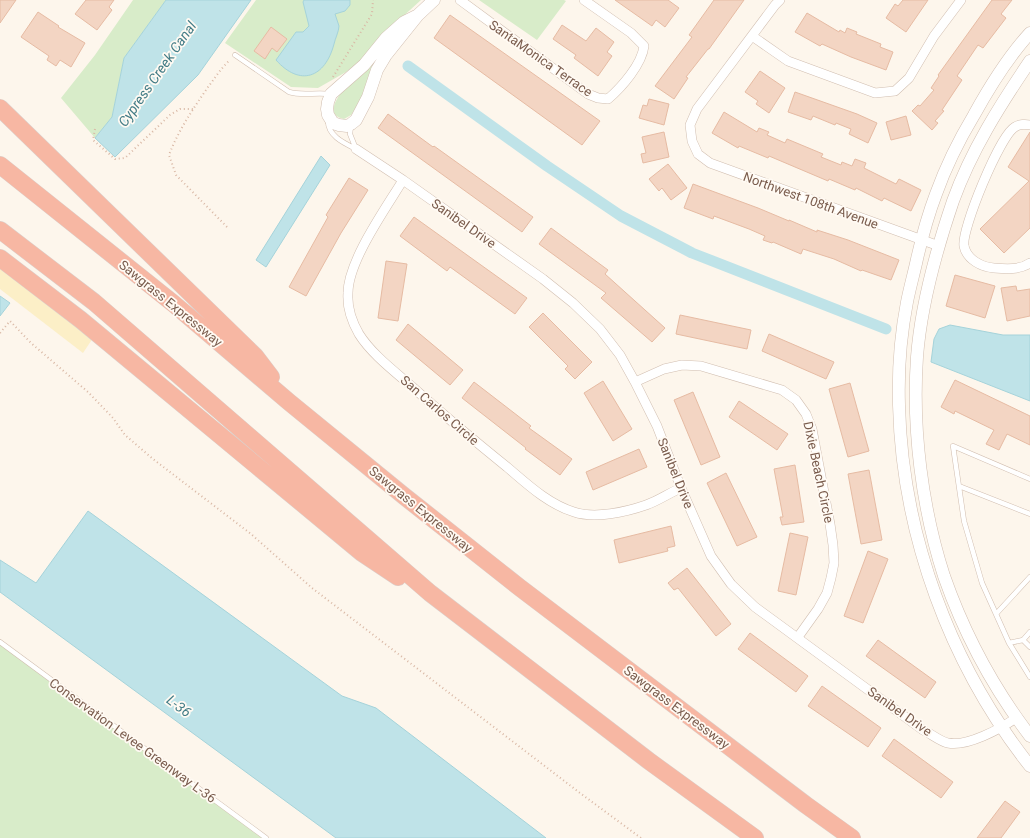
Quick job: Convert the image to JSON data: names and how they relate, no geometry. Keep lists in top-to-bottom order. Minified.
{"streets":{"highway":["Sawgrass Expressway"],"street":["SantaMonica Terrace","Northwest 108th Avenue","Sanibel Drive","San Carlos Circle","Dixie Beach Circle"],"lane":["Conservation Levee Greenway L-36"]},"crossings":[["Sanibel Drive","San Carlos Circle"],["Sanibel Drive","Dixie Beach Circle"]],"water":["Cypress Creek Canal","L-36"]}
